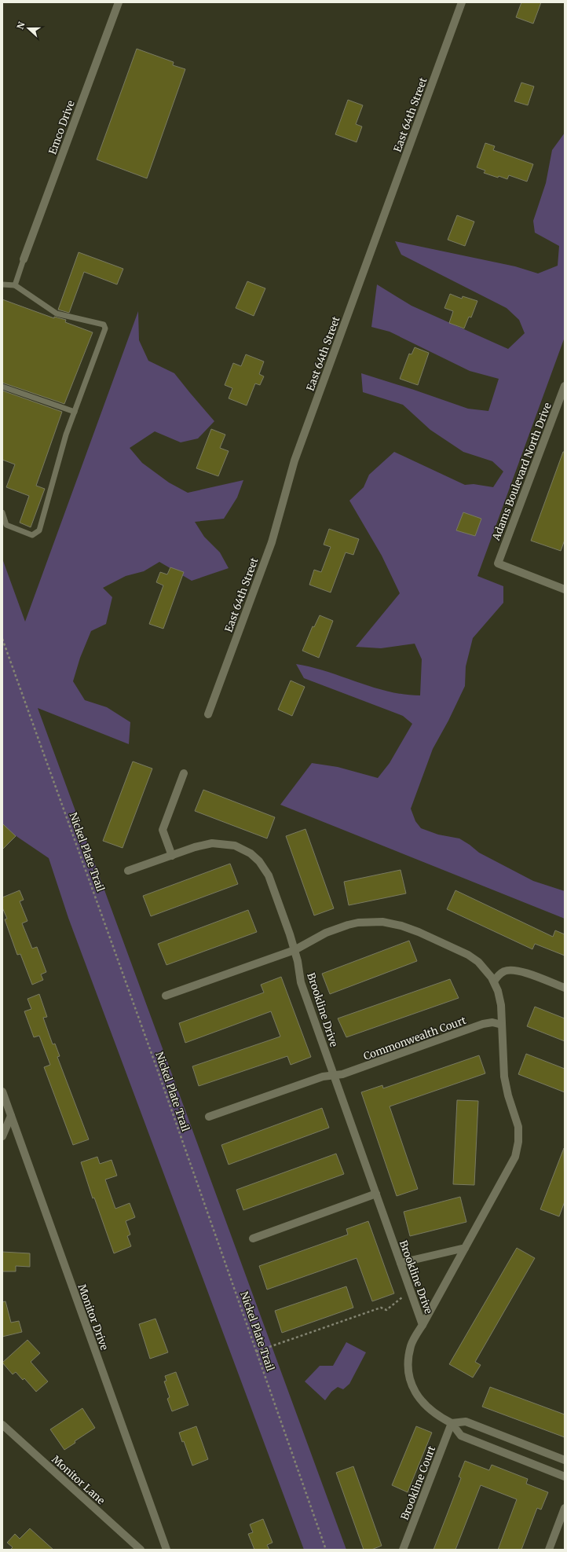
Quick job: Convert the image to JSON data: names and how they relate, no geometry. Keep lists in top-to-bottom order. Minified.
{"streets":{"street":["East 64th Street","Emco Drive","Adams Boulevard North Drive","Brookline Drive","Commonwealth Court","Monitor Drive","Monitor Lane","Brookline Court"],"path":["Nickel Plate Trail"]},"crossings":[["Brookline Drive","Commonwealth Court"],["Brookline Drive","Brookline Court"]],"north":"left"}
